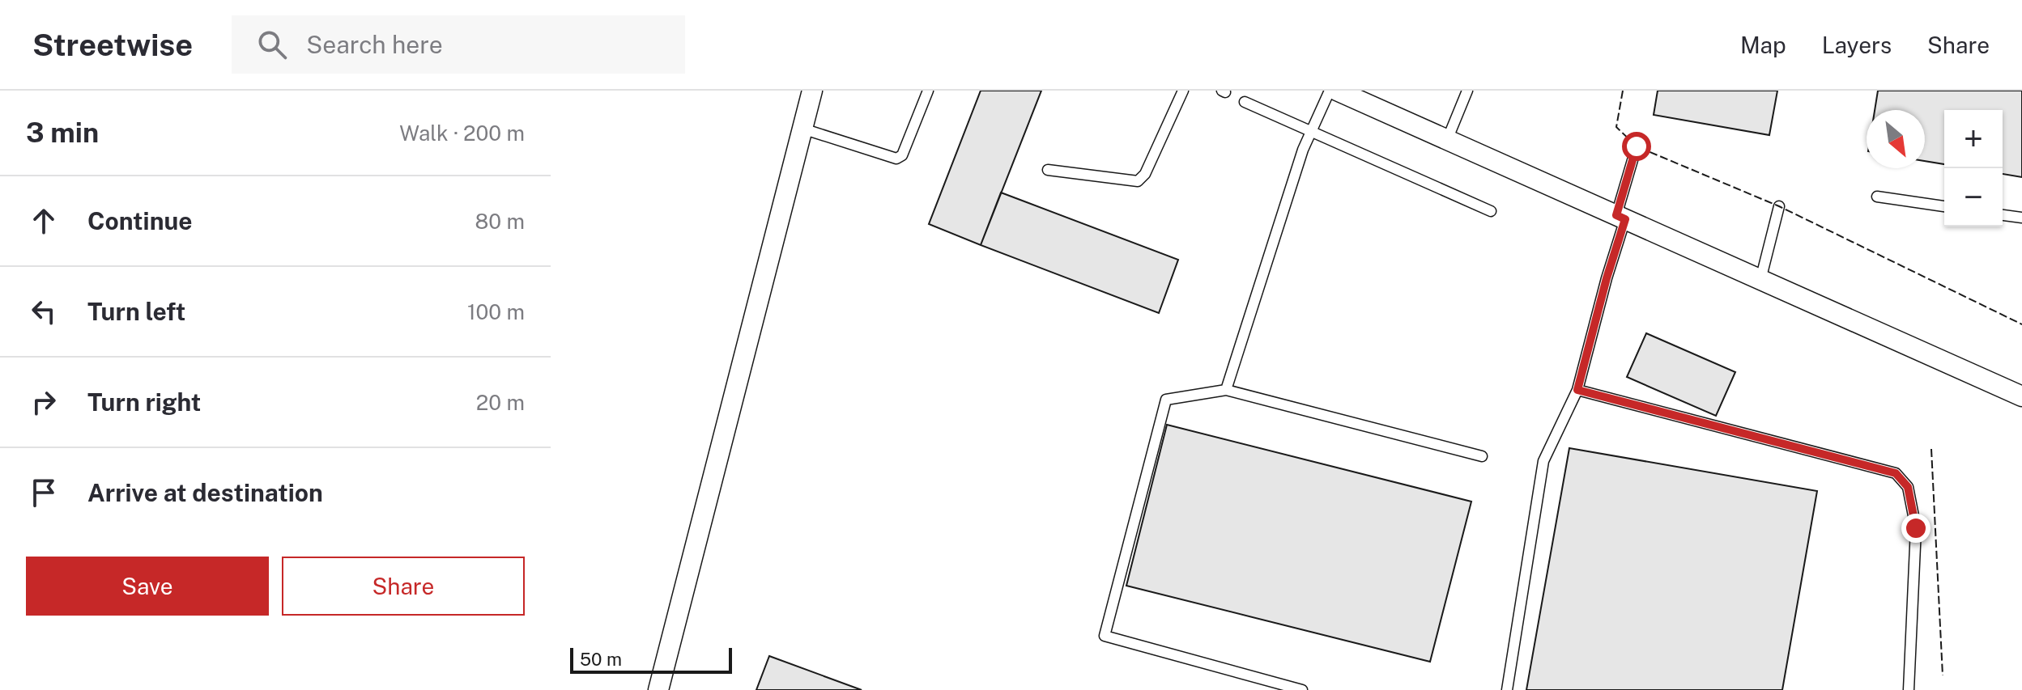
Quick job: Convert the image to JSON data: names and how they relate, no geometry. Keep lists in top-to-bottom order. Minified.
{"scale_bar":"50 m","north":"bottom right","page":{"header":"Streetwise","search":"Search here","nav":["Map","Layers","Share"],"heading":["3 min","Walk · 200 m"],"map_buttons":["+","−"],"list":[["Continue","80 m"],["Turn left","100 m"],["Turn right","20 m"],"Arrive at destination"],"buttons":["Save","Share"],"scale":"50 m"}}
